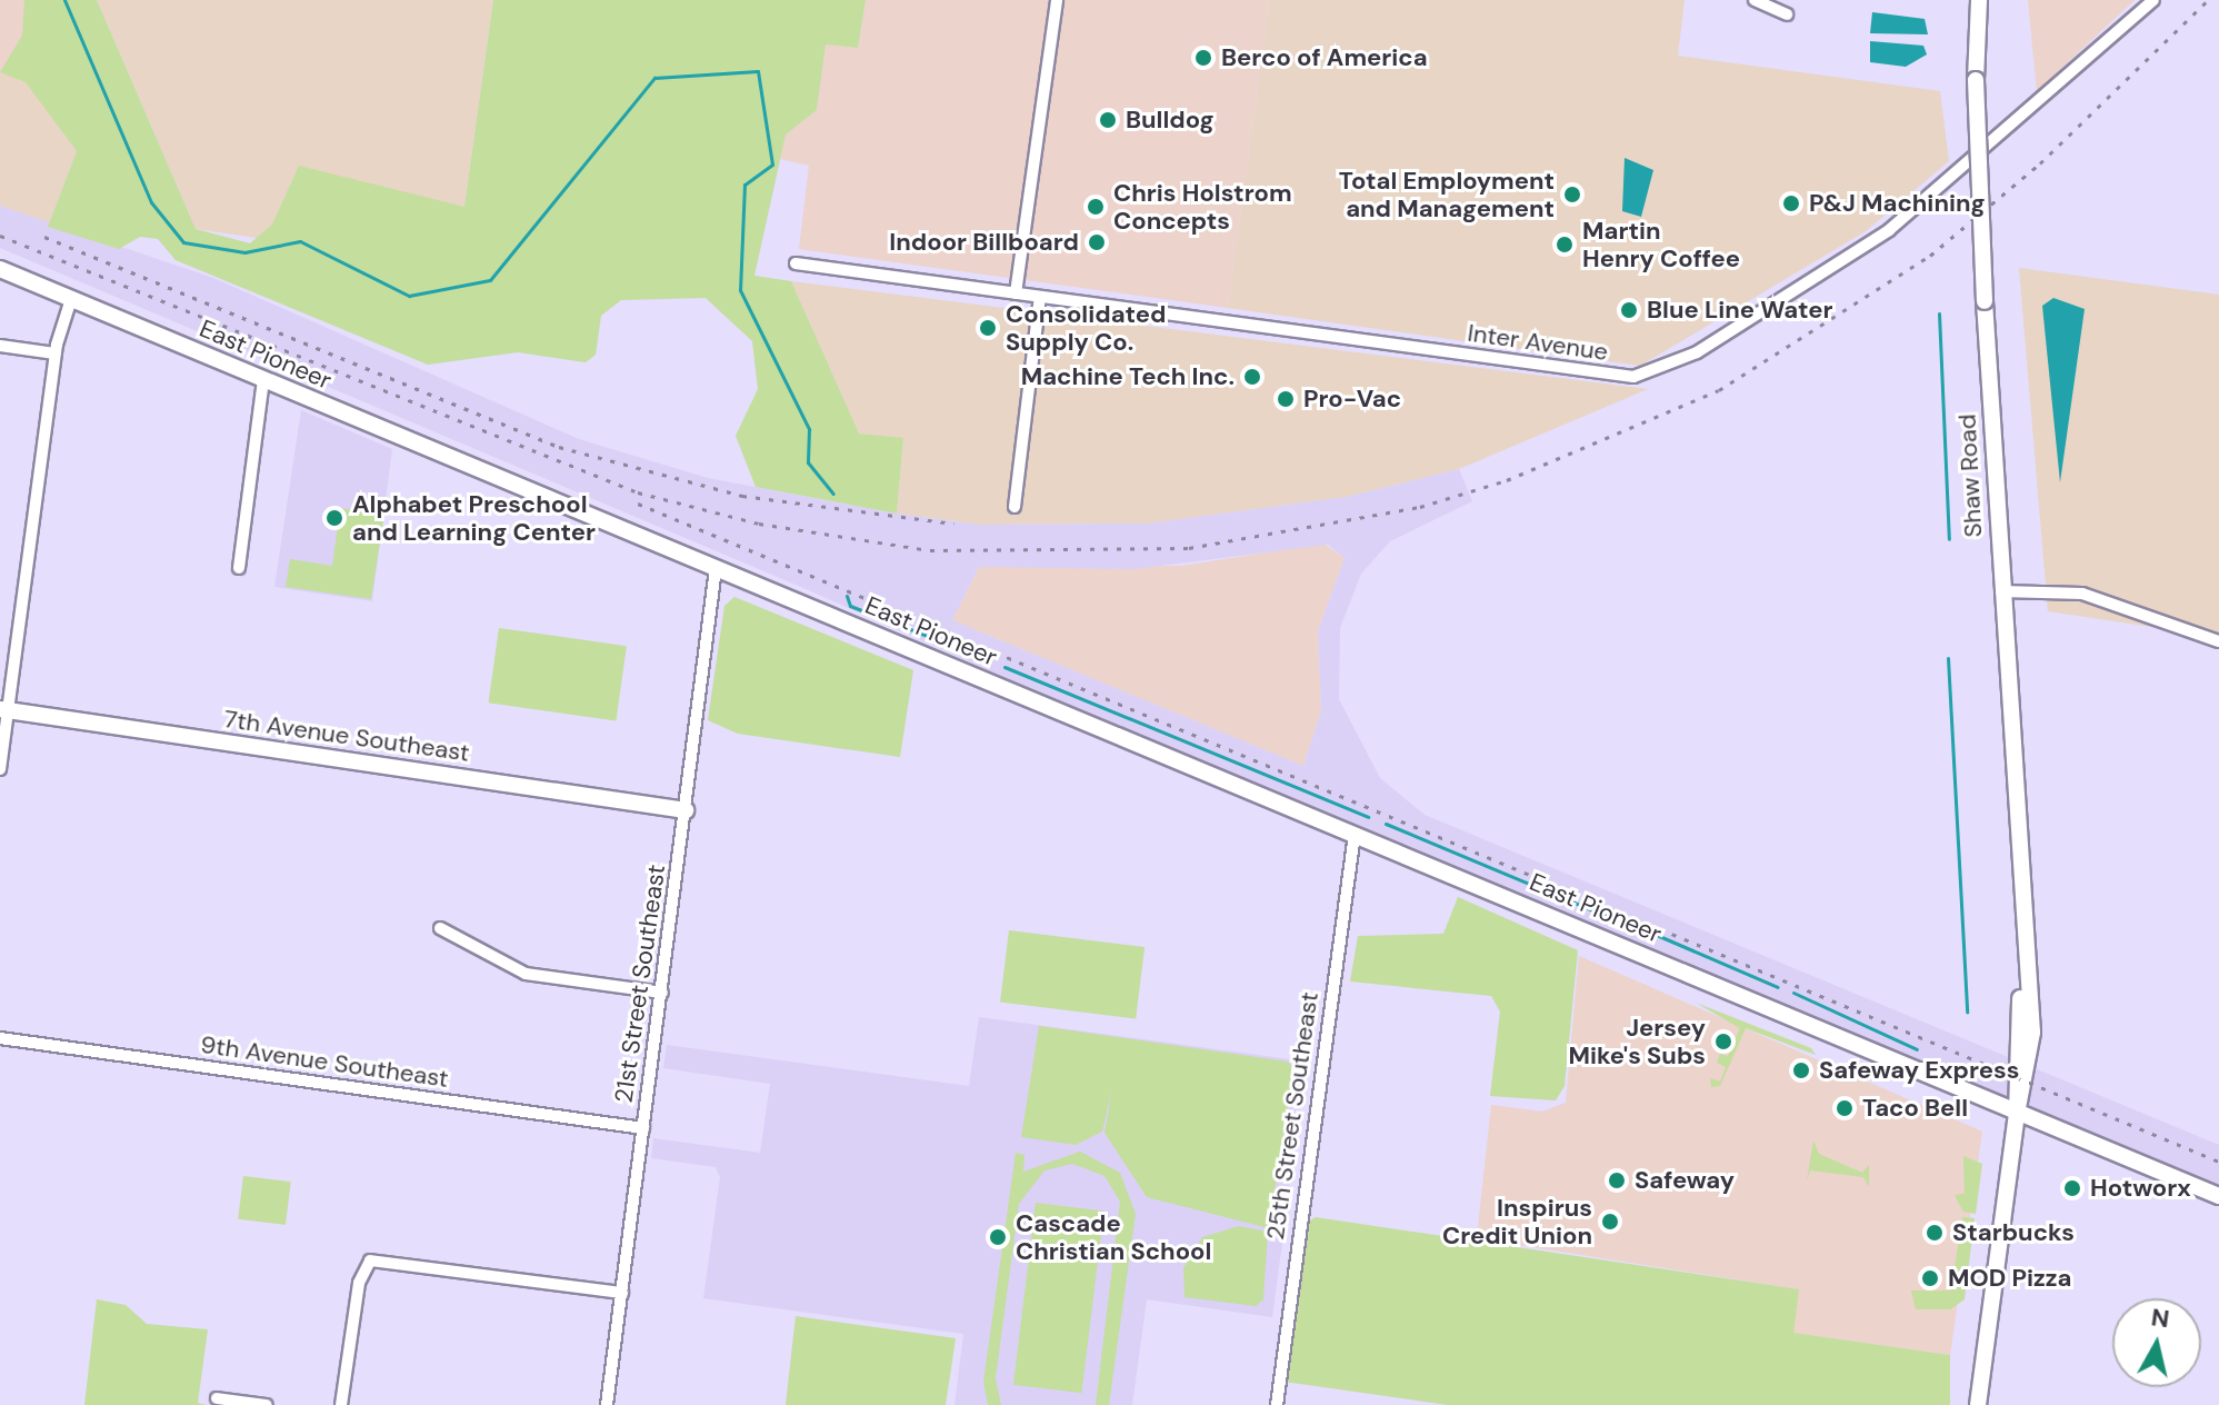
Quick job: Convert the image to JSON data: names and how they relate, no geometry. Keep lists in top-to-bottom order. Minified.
{"streets":{"street":["Inter Avenue","East Pioneer","Shaw Road","7th Avenue Southeast","21st Street Southeast","9th Avenue Southeast","25th Street Southeast"]},"crossings":[["East Pioneer","Shaw Road"],["East Pioneer","21st Street Southeast"],["East Pioneer","25th Street Southeast"],["7th Avenue Southeast","21st Street Southeast"],["21st Street Southeast","9th Avenue Southeast"]],"places":["Berco of America","Bulldog","Total Employment and Management","P&J Machining","Chris Holstrom Concepts","Indoor Billboard","Martin Henry Coffee","Blue Line Water","Consolidated Supply Co.","Machine Tech Inc.","Pro-Vac","Alphabet Preschool and Learning Center","Jersey Mike's Subs","Safeway Express","Taco Bell","Safeway","Hotworx","Inspirus Credit Union","Starbucks","Cascade Christian School","MOD Pizza"],"north":"top"}
